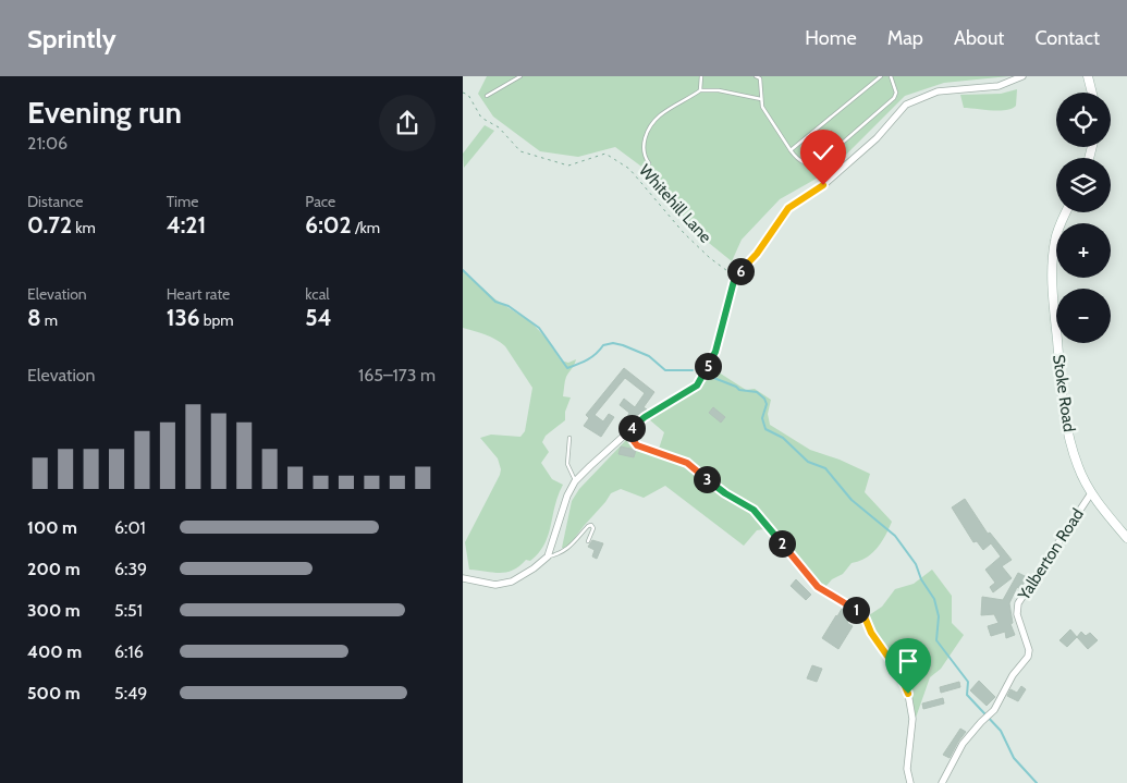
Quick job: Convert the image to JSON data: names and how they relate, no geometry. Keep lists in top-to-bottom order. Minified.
{"streets":{"street":["Stoke Road","Yalberton Road"],"path":["Whitehill Lane"]},"crossings":[["Stoke Road","Yalberton Road"]],"page":{"header":"Sprintly","nav":["Home","Map","About","Contact"],"heading":["Evening run","21:06"],"map_buttons":["+","−"],"stats":[["Distance","0.72 km"],["Time","4:21"],["Pace","6:02 /km"],["Elevation","8 m"],["Heart rate","136 bpm"],["kcal","54"]],"pins":["6","5","4","3","2","1"],"chart":["Elevation","165–173 m"],"list":[{"name":"100 m","note":"6:01"},{"name":"200 m","note":"6:39"},{"name":"300 m","note":"5:51"},{"name":"400 m","note":"6:16"},{"name":"500 m","note":"5:49"}]}}
